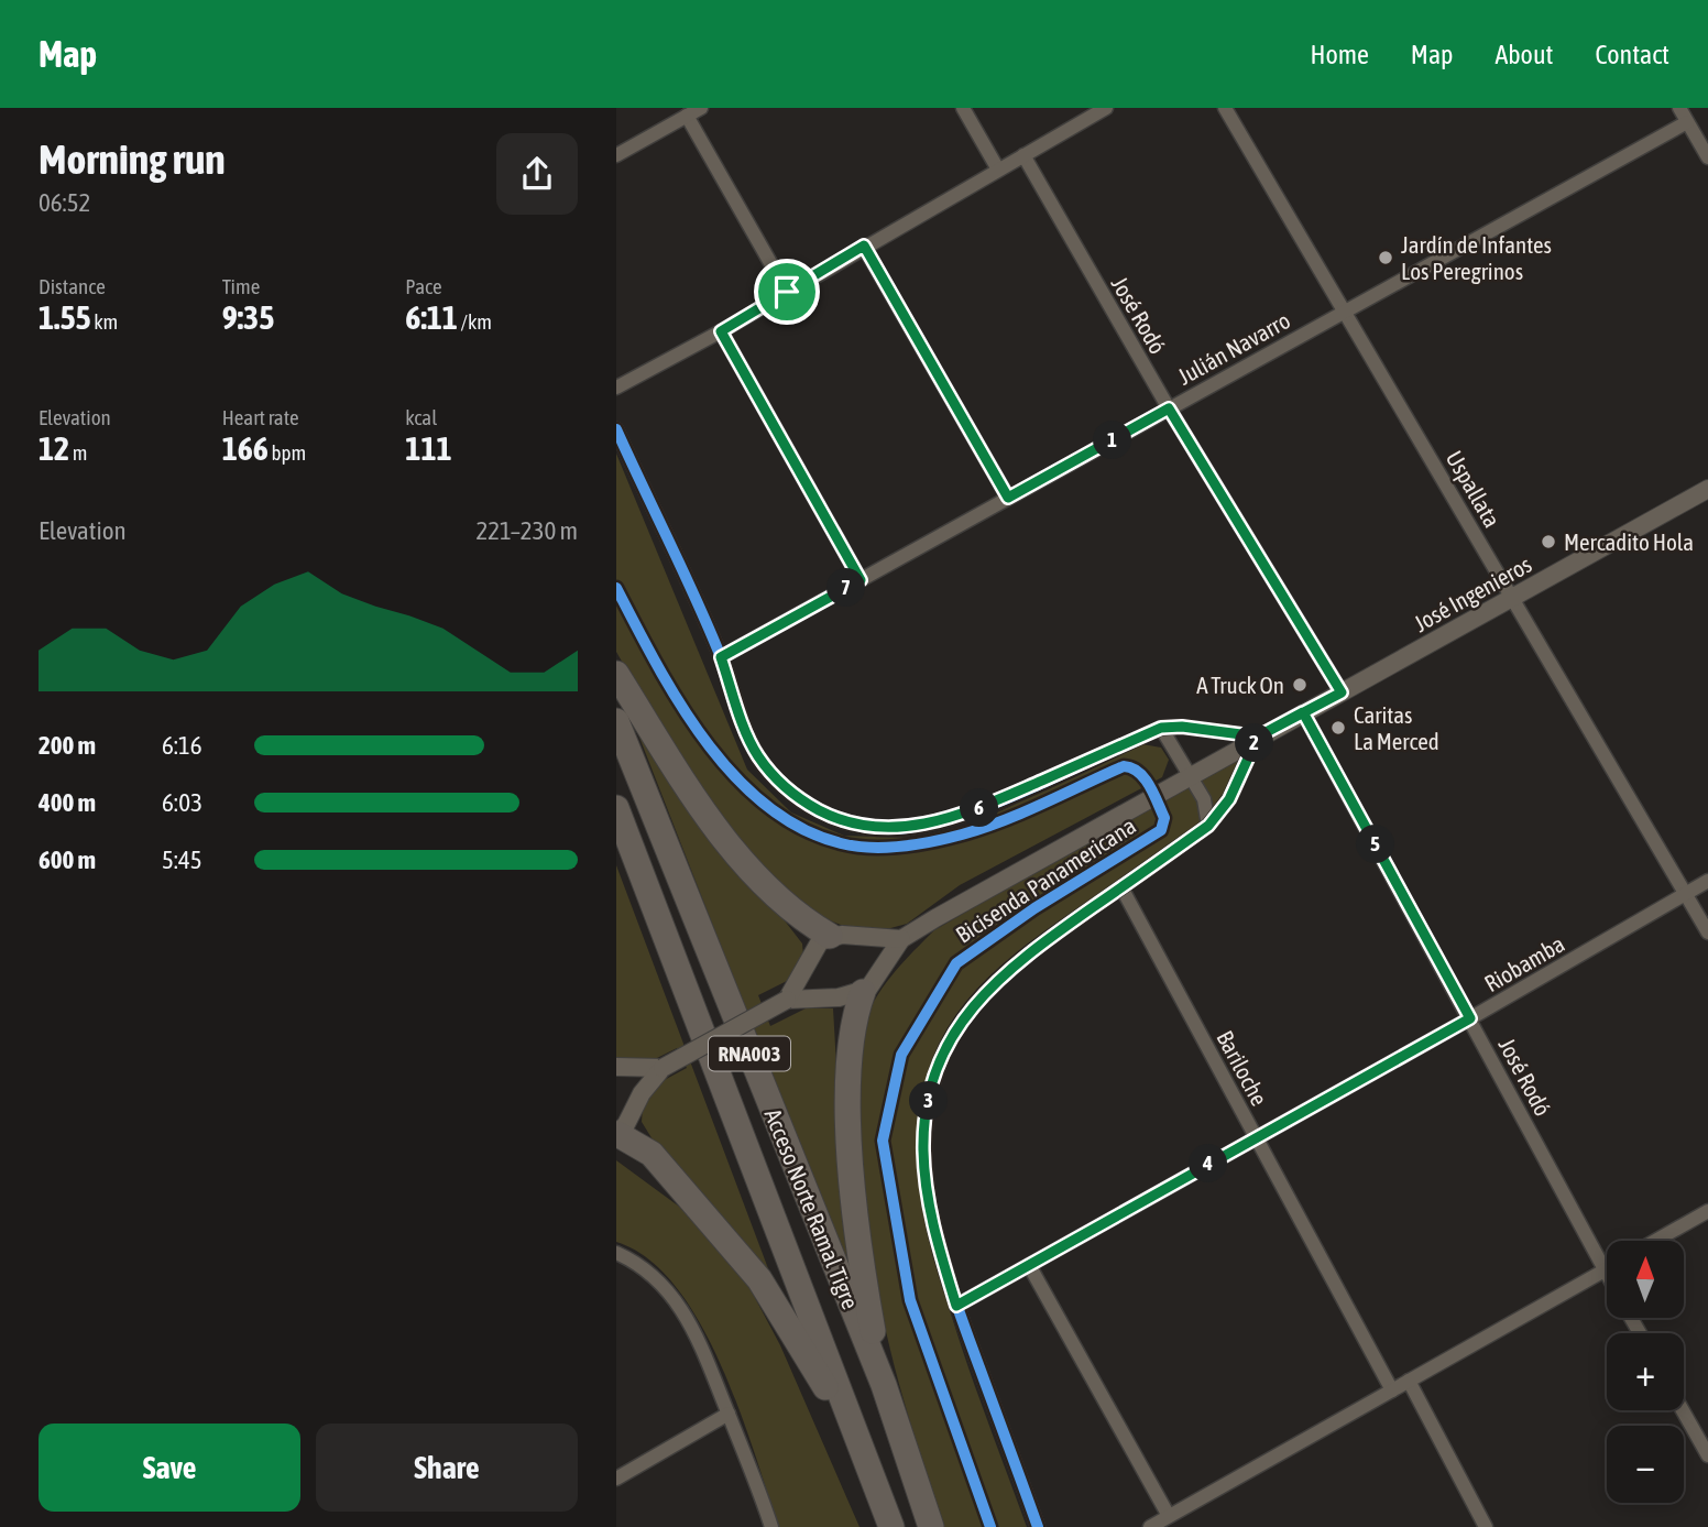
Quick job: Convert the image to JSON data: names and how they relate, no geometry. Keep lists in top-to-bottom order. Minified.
{"streets":{"highway":["RNA003","Acceso Norte Ramal Tigre"],"street":["José Rodó","Julián Navarro","Uspallata","José Ingenieros","Riobamba","Bariloche"],"cycle path":["Bicisenda Panamericana"]},"crossings":[["José Rodó","Julián Navarro"],["José Rodó","José Ingenieros"],["José Rodó","Riobamba"],["Julián Navarro","Uspallata"],["Uspallata","José Ingenieros"],["Uspallata","Riobamba"],["Riobamba","Bariloche"]],"places":["Jardín de Infantes Los Peregrinos","Mercadito Hola","A Truck On","Caritas La Merced"],"north":"top","page":{"header":"Map","nav":["Home","Map","About","Contact"],"heading":["Morning run","06:52"],"stats":[["Distance","1.55 km"],["Time","9:35"],["Pace","6:11 /km"],["Elevation","12 m"],["Heart rate","166 bpm"],["kcal","111"]],"pins":["1","7","2","6","5","3","4"],"chart":["Elevation","221–230 m"],"list":[{"name":"200 m","note":"6:16"},{"name":"400 m","note":"6:03"},{"name":"600 m","note":"5:45"}],"map_buttons":["+","−"],"buttons":["Save","Share"]}}
